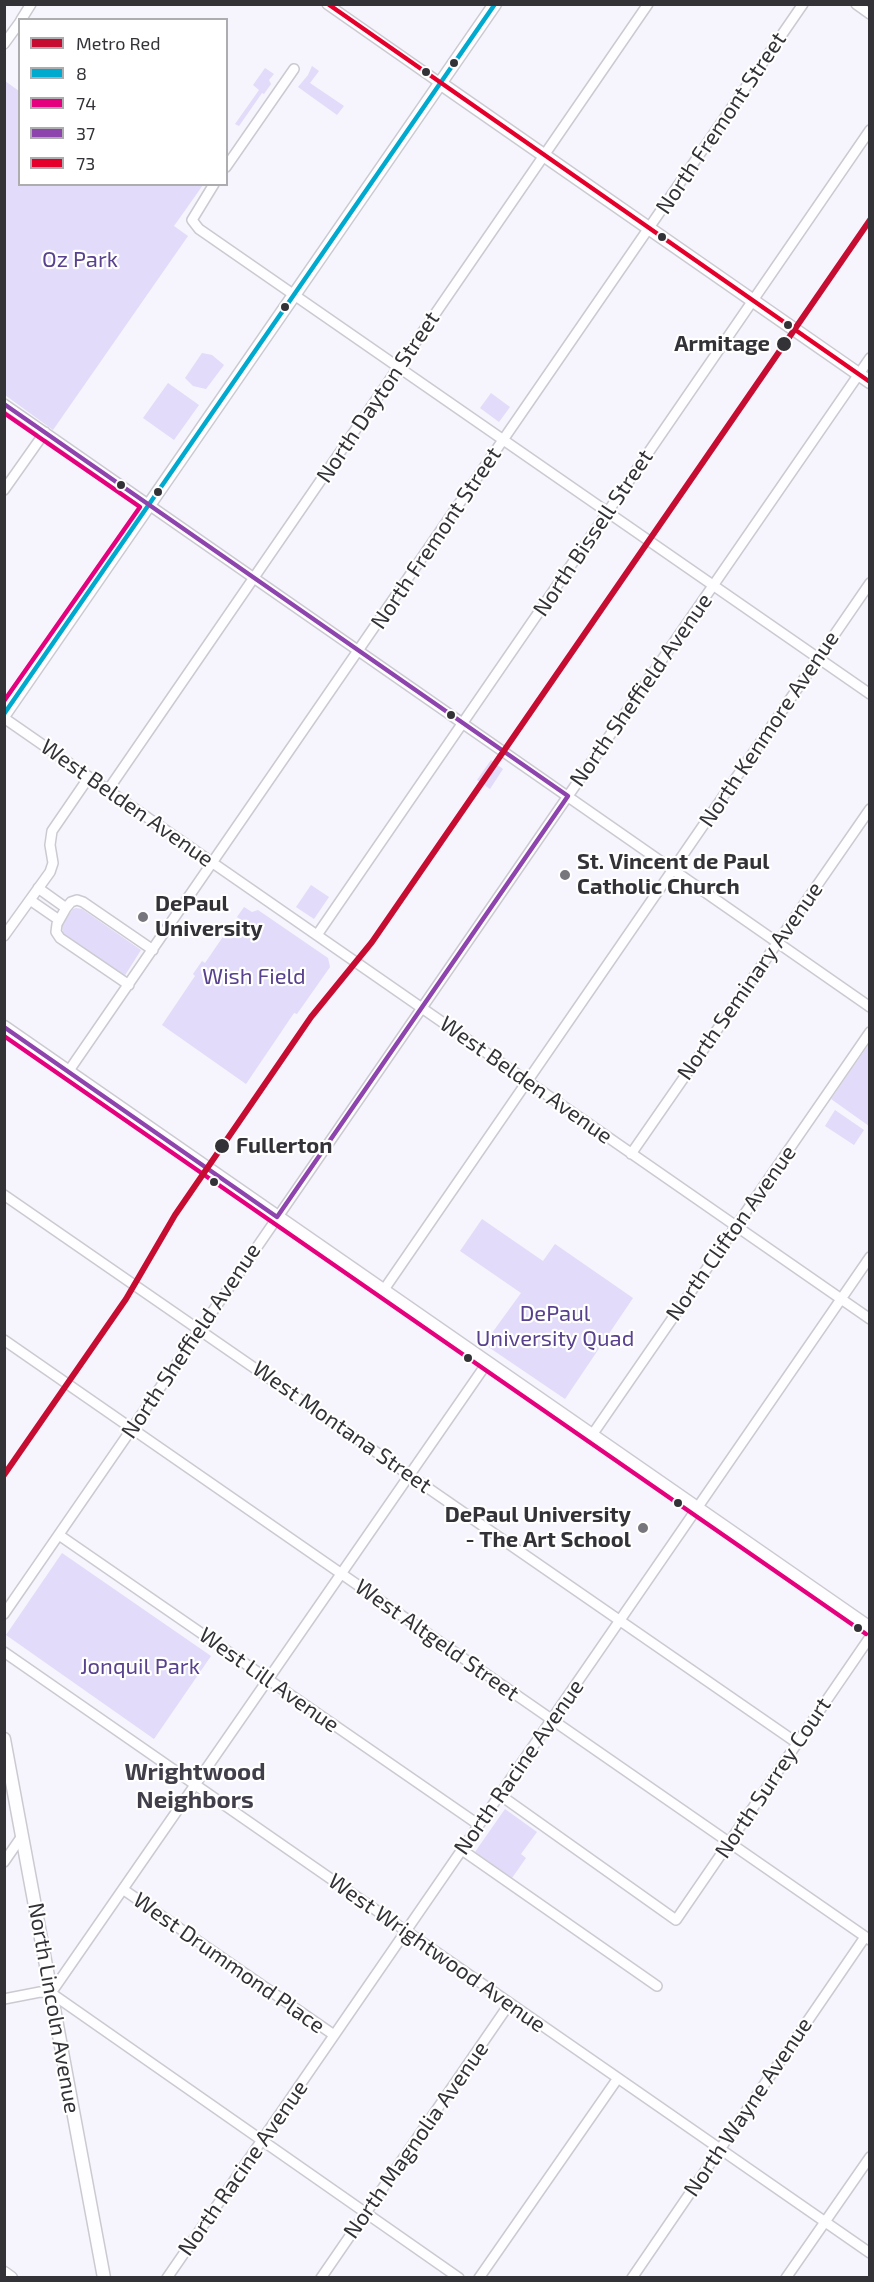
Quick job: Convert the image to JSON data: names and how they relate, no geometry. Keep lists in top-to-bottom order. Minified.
{"streets":{"main road":["North Lincoln Avenue"],"street":["North Fremont Street","North Dayton Street","North Bissell Street","North Sheffield Avenue","North Kenmore Avenue","West Belden Avenue","North Seminary Avenue","North Clifton Avenue","West Montana Street","West Altgeld Street","West Lill Avenue","North Racine Avenue","North Surrey Court","West Wrightwood Avenue","West Drummond Place","North Wayne Avenue","North Magnolia Avenue"]},"crossings":[["North Fremont Street","West Belden Avenue"],["North Dayton Street","West Belden Avenue"],["North Bissell Street","West Belden Avenue"],["North Sheffield Avenue","West Belden Avenue"],["North Sheffield Avenue","West Montana Street"],["North Sheffield Avenue","West Altgeld Street"],["North Sheffield Avenue","West Lill Avenue"],["North Kenmore Avenue","West Belden Avenue"],["West Belden Avenue","North Seminary Avenue"],["West Belden Avenue","North Clifton Avenue"],["West Belden Avenue","North Racine Avenue"],["West Montana Street","North Racine Avenue"],["West Montana Street","North Surrey Court"],["West Altgeld Street","North Racine Avenue"],["West Altgeld Street","North Surrey Court"],["West Altgeld Street","North Wayne Avenue"],["West Lill Avenue","North Racine Avenue"],["North Racine Avenue","North Surrey Court"],["North Racine Avenue","West Wrightwood Avenue"],["North Racine Avenue","West Drummond Place"],["West Wrightwood Avenue","North Wayne Avenue"],["West Wrightwood Avenue","North Magnolia Avenue"]],"districts":["Wrightwood Neighbors"],"parks":["Oz Park","Wish Field","DePaul University Quad","Jonquil Park"],"places":["Armitage","St. Vincent de Paul Catholic Church","DePaul University","Fullerton","DePaul University - The Art School"],"lines":["transit line 8","transit line 73","metro line Red","transit line 37","transit line 74"],"legend":["Metro Red","8","74","37","73"]}
